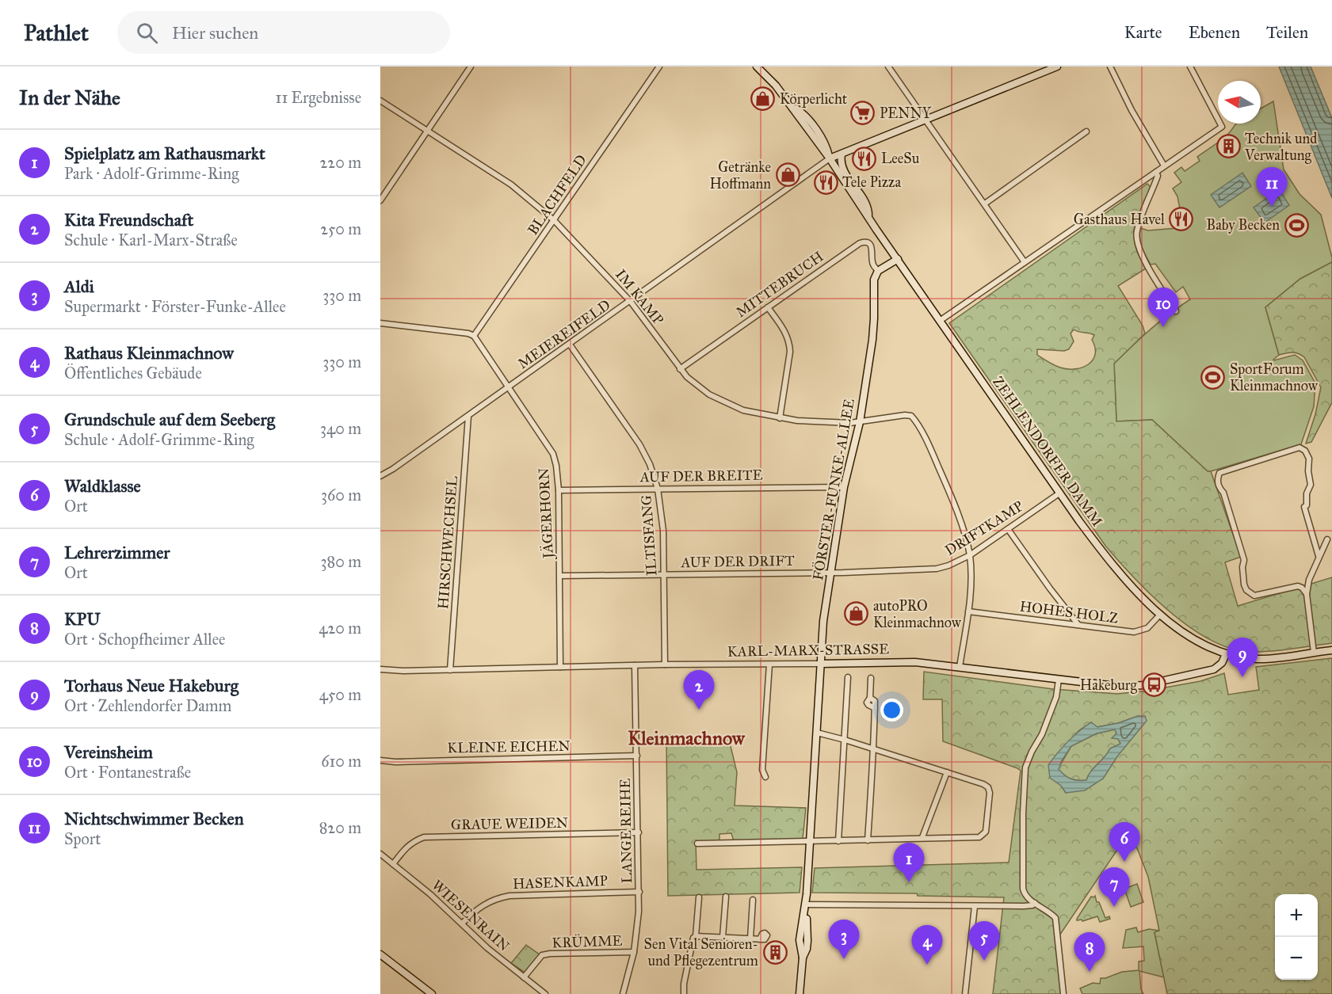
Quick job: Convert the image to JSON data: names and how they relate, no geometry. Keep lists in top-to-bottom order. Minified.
{"streets":{"street":["BLACHFELD","MITTEBRUCH","IM KAMP","MEIEREIFELD","ZEHLENDORFER DAMM","AUF DER BREITE","FÖRSTER-FUNKE-ALLEE","JÄGERHORN","DRIFTKAMP","ILTISFANG","HIRSCHWECHSEL","AUF DER DRIFT","HOHES HOLZ","KARL-MARX-STRASSE","KLEINE EICHEN","GRAUE WEIDEN","LANGE REIHE","HASENKAMP","WIESENRAIN","KRÜMME"]},"crossings":[["BLACHFELD","IM KAMP"],["BLACHFELD","JÄGERHORN"],["MITTEBRUCH","IM KAMP"],["MITTEBRUCH","FÖRSTER-FUNKE-ALLEE"],["IM KAMP","MEIEREIFELD"],["IM KAMP","FÖRSTER-FUNKE-ALLEE"],["IM KAMP","DRIFTKAMP"],["MEIEREIFELD","ZEHLENDORFER DAMM"],["MEIEREIFELD","JÄGERHORN"],["MEIEREIFELD","ILTISFANG"],["MEIEREIFELD","HIRSCHWECHSEL"],["ZEHLENDORFER DAMM","DRIFTKAMP"],["ZEHLENDORFER DAMM","HOHES HOLZ"],["ZEHLENDORFER DAMM","KARL-MARX-STRASSE"],["AUF DER BREITE","FÖRSTER-FUNKE-ALLEE"],["AUF DER BREITE","JÄGERHORN"],["AUF DER BREITE","ILTISFANG"],["FÖRSTER-FUNKE-ALLEE","DRIFTKAMP"],["FÖRSTER-FUNKE-ALLEE","AUF DER DRIFT"],["FÖRSTER-FUNKE-ALLEE","KARL-MARX-STRASSE"],["JÄGERHORN","AUF DER DRIFT"],["JÄGERHORN","KARL-MARX-STRASSE"],["DRIFTKAMP","AUF DER DRIFT"],["ILTISFANG","AUF DER DRIFT"],["ILTISFANG","KARL-MARX-STRASSE"],["HIRSCHWECHSEL","KARL-MARX-STRASSE"],["KARL-MARX-STRASSE","LANGE REIHE"],["KLEINE EICHEN","LANGE REIHE"],["GRAUE WEIDEN","LANGE REIHE"],["GRAUE WEIDEN","WIESENRAIN"],["LANGE REIHE","HASENKAMP"],["LANGE REIHE","KRÜMME"],["HASENKAMP","WIESENRAIN"],["WIESENRAIN","KRÜMME"]],"districts":["Kleinmachnow"],"places":{"shop":["Körperlicht","Getränke Hoffmann","autoPRO Kleinmachnow"],"supermarket":["PENNY"],"building":["Technik und Verwaltung","Sen Vital Senioren- und Pflegezentrum"],"restaurant":["LeeSu","Tele Pizza","Gasthaus Havel"],"sports":["Baby Becken","SportForum Kleinmachnow"],"bus stop":["Hakeburg"]},"north":"left","page":{"header":"Pathlet","search":"Hier suchen","nav":["Karte","Ebenen","Teilen"],"heading":["In der Nähe","11 Ergebnisse"],"list":[{"mark":"1","name":"Spielplatz am Rathausmarkt","note":"Park · Adolf-Grimme-Ring","value":"220 m"},{"mark":"2","name":"Kita Freundschaft","note":"Schule · Karl-Marx-Straße","value":"250 m"},{"mark":"3","name":"Aldi","note":"Supermarkt · Förster-Funke-Allee","value":"330 m"},{"mark":"4","name":"Rathaus Kleinmachnow","note":"Öffentliches Gebäude","value":"330 m"},{"mark":"5","name":"Grundschule auf dem Seeberg","note":"Schule · Adolf-Grimme-Ring","value":"340 m"},{"mark":"6","name":"Waldklasse","note":"Ort","value":"360 m"},{"mark":"7","name":"Lehrerzimmer","note":"Ort","value":"380 m"},{"mark":"8","name":"KPU","note":"Ort · Schopfheimer Allee","value":"420 m"},{"mark":"9","name":"Torhaus Neue Hakeburg","note":"Ort · Zehlendorfer Damm","value":"450 m"},{"mark":"10","name":"Vereinsheim","note":"Ort · Fontanestraße","value":"610 m"},{"mark":"11","name":"Nichtschwimmer Becken","note":"Sport","value":"820 m"}],"pins":["11","10","9","2","6","1","7","3","5","4","8"],"map_buttons":["+","−"]}}
